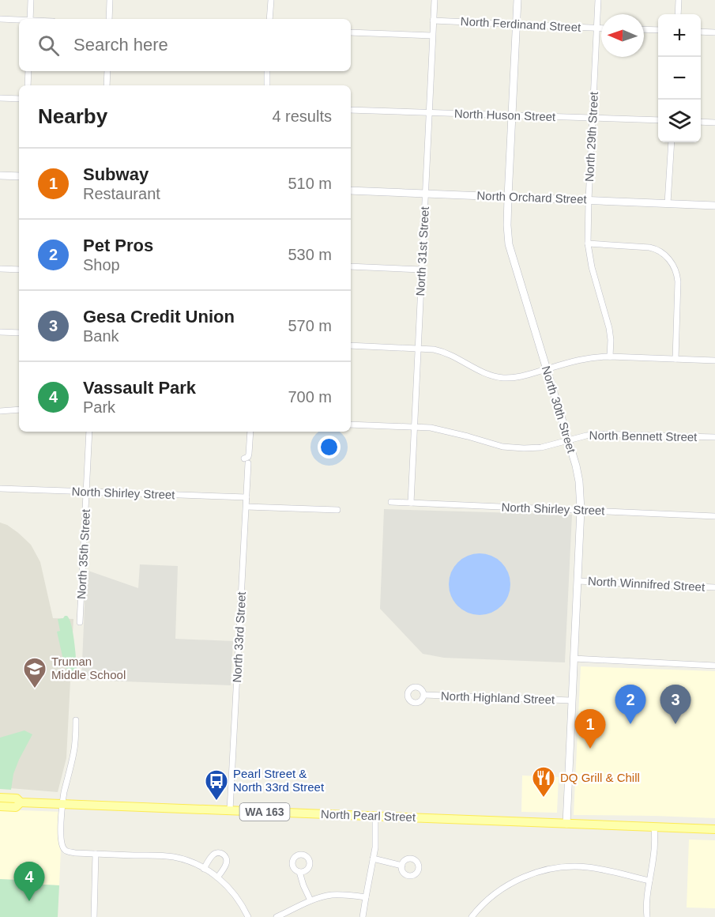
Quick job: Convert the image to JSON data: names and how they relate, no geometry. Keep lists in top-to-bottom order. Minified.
{"streets":{"main road":["North Orchard Street","North 30th Street","WA 163","North Pearl Street"],"street":["North Ferdinand Street","North Huson Street","North 29th Street","North 31st Street","North Bennett Street","North Shirley Street","North 35th Street","North Winnifred Street","North 33rd Street","North Highland Street"]},"crossings":[["North Ferdinand Street","North 29th Street"],["North Ferdinand Street","North 31st Street"],["North Ferdinand Street","North 30th Street"],["North Huson Street","North 29th Street"],["North Huson Street","North 31st Street"],["North Huson Street","North 30th Street"],["North 29th Street","North Orchard Street"],["North Orchard Street","North 31st Street"],["North Orchard Street","North 30th Street"],["North 31st Street","North Bennett Street"],["North 31st Street","North Shirley Street"],["North 30th Street","North Bennett Street"],["North 30th Street","North Shirley Street"],["North 30th Street","North Winnifred Street"],["North 30th Street","North Highland Street"],["North 30th Street","North Pearl Street"],["North Shirley Street","North 35th Street"],["North Shirley Street","North 33rd Street"],["North 33rd Street","North Pearl Street"]],"places":{"school or university":["Truman Middle School"],"restaurant":["DQ Grill & Chill"],"bus stop":["Pearl Street & North 33rd Street"]},"north":"left","page":{"map_buttons":["+","−"],"search":"Search here","heading":["Nearby","4 results"],"list":[{"mark":"1","name":"Subway","note":"Restaurant","value":"510 m"},{"mark":"2","name":"Pet Pros","note":"Shop","value":"530 m"},{"mark":"3","name":"Gesa Credit Union","note":"Bank","value":"570 m"},{"mark":"4","name":"Vassault Park","note":"Park","value":"700 m"}],"pins":["2","3","1","4"]}}
